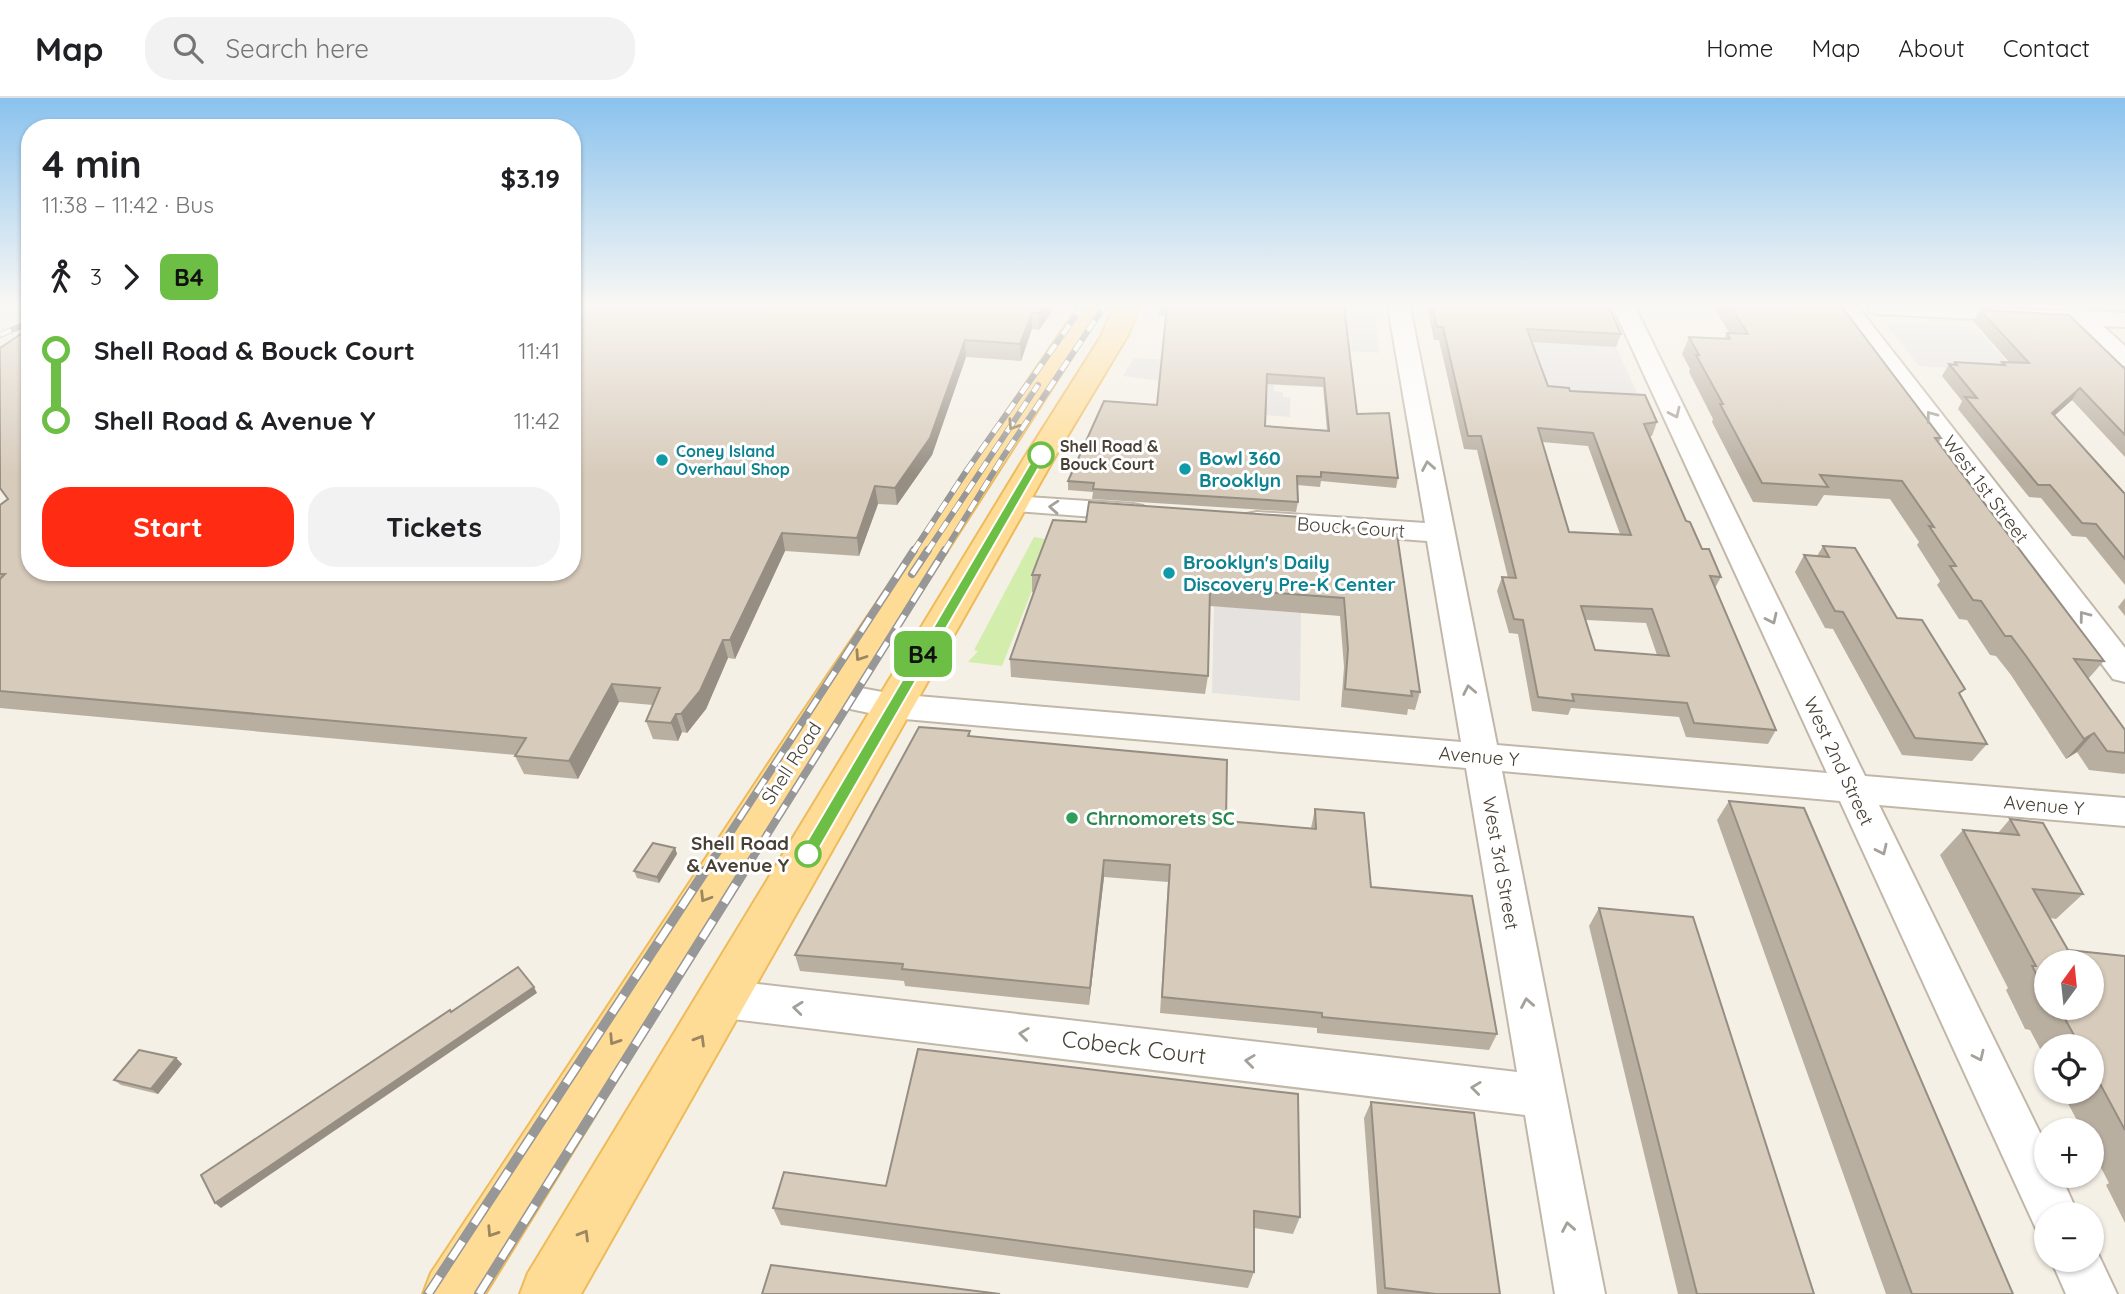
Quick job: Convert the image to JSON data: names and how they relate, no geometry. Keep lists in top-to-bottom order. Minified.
{"streets":{"main road":["Shell Road"],"street":["West 1st Street","Bouck Court","Avenue Y","West 2nd Street","West 3rd Street","Cobeck Court"]},"crossings":[["Bouck Court","West 3rd Street"],["Avenue Y","West 2nd Street"],["Avenue Y","Shell Road"],["Avenue Y","West 3rd Street"],["West 3rd Street","Cobeck Court"]],"one_way":["West 1st Street","West 2nd Street","West 3rd Street","Cobeck Court"],"places":["Shell Road & Bouck Court","Coney Island Overhaul Shop","Bowl 360 Brooklyn","Brooklyn's Daily Discovery Pre-K Center","Chrnomorets SC","Shell Road & Avenue Y"],"lines":["bus line B4"],"north":"top","page":{"header":"Map","search":"Search here","nav":["Home","Map","About","Contact"],"on_map":"B4","heading":["4 min","11:38 – 11:42 · Bus","$3.19"],"legs":["3","B4"],"list":[{"name":"Shell Road & Bouck Court","value":"11:41"},{"name":"Shell Road & Avenue Y","value":"11:42"}],"buttons":["Start","Tickets"],"map_buttons":["+","−"]}}
